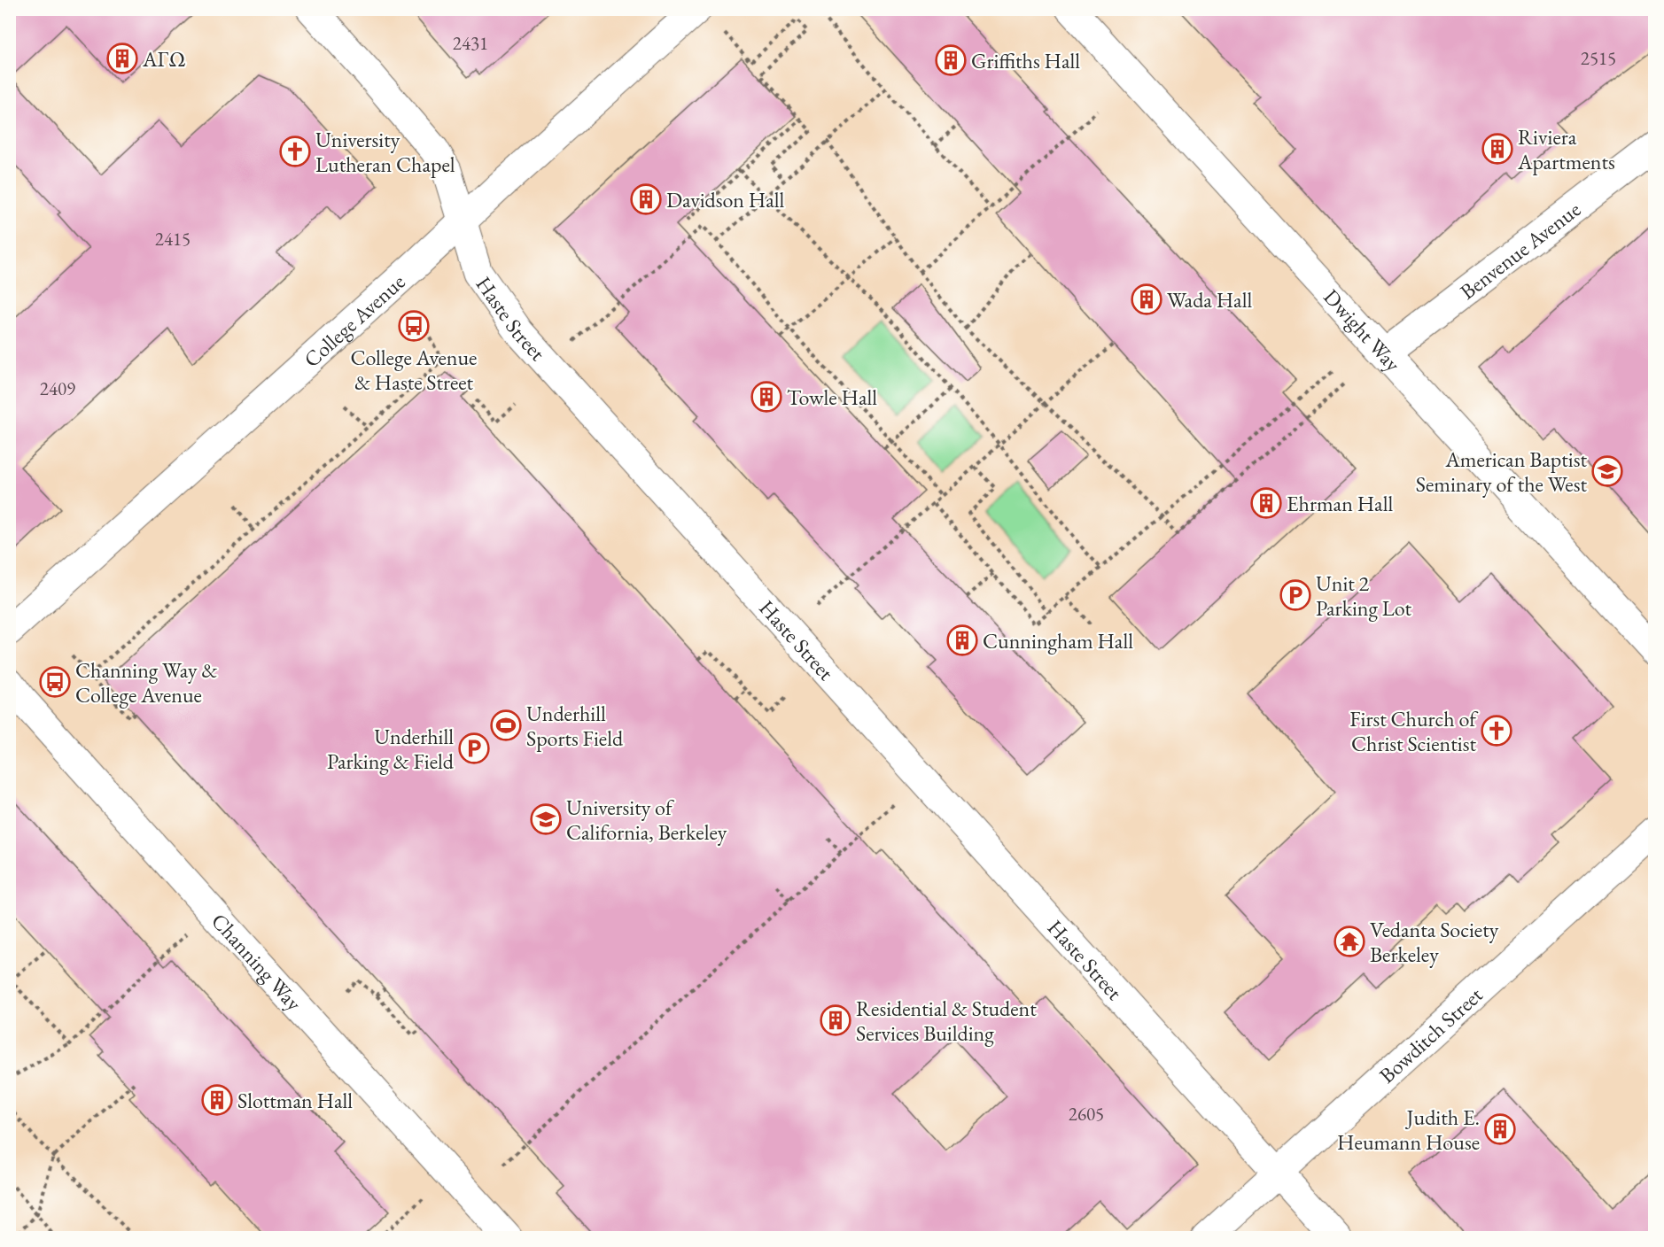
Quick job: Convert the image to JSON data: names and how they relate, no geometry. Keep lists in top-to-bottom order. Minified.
{"streets":{"street":["Benvenue Avenue","Haste Street","College Avenue","Dwight Way","Channing Way","Bowditch Street"]},"crossings":[["Benvenue Avenue","Dwight Way"],["Haste Street","College Avenue"],["Haste Street","Bowditch Street"]],"places":{"building":["ΑΓΩ","Griffiths Hall","Riviera Apartments","Davidson Hall","Wada Hall","Towle Hall","Ehrman Hall","Cunningham Hall","Residential & Student Services Building","Slottman Hall","Judith E. Heumann House"],"church":["University Lutheran Chapel","First Church of Christ Scientist"],"bus stop":["College Avenue & Haste Street","Channing Way & College Avenue"],"school or university":["American Baptist Seminary of the West","University of California, Berkeley"],"parking":["Unit 2 Parking Lot","Underhill Parking & Field"],"sports":["Underhill Sports Field"],"temple":["Vedanta Society Berkeley"]},"house_numbers":["2431","2515","2415","2409","2605"]}
